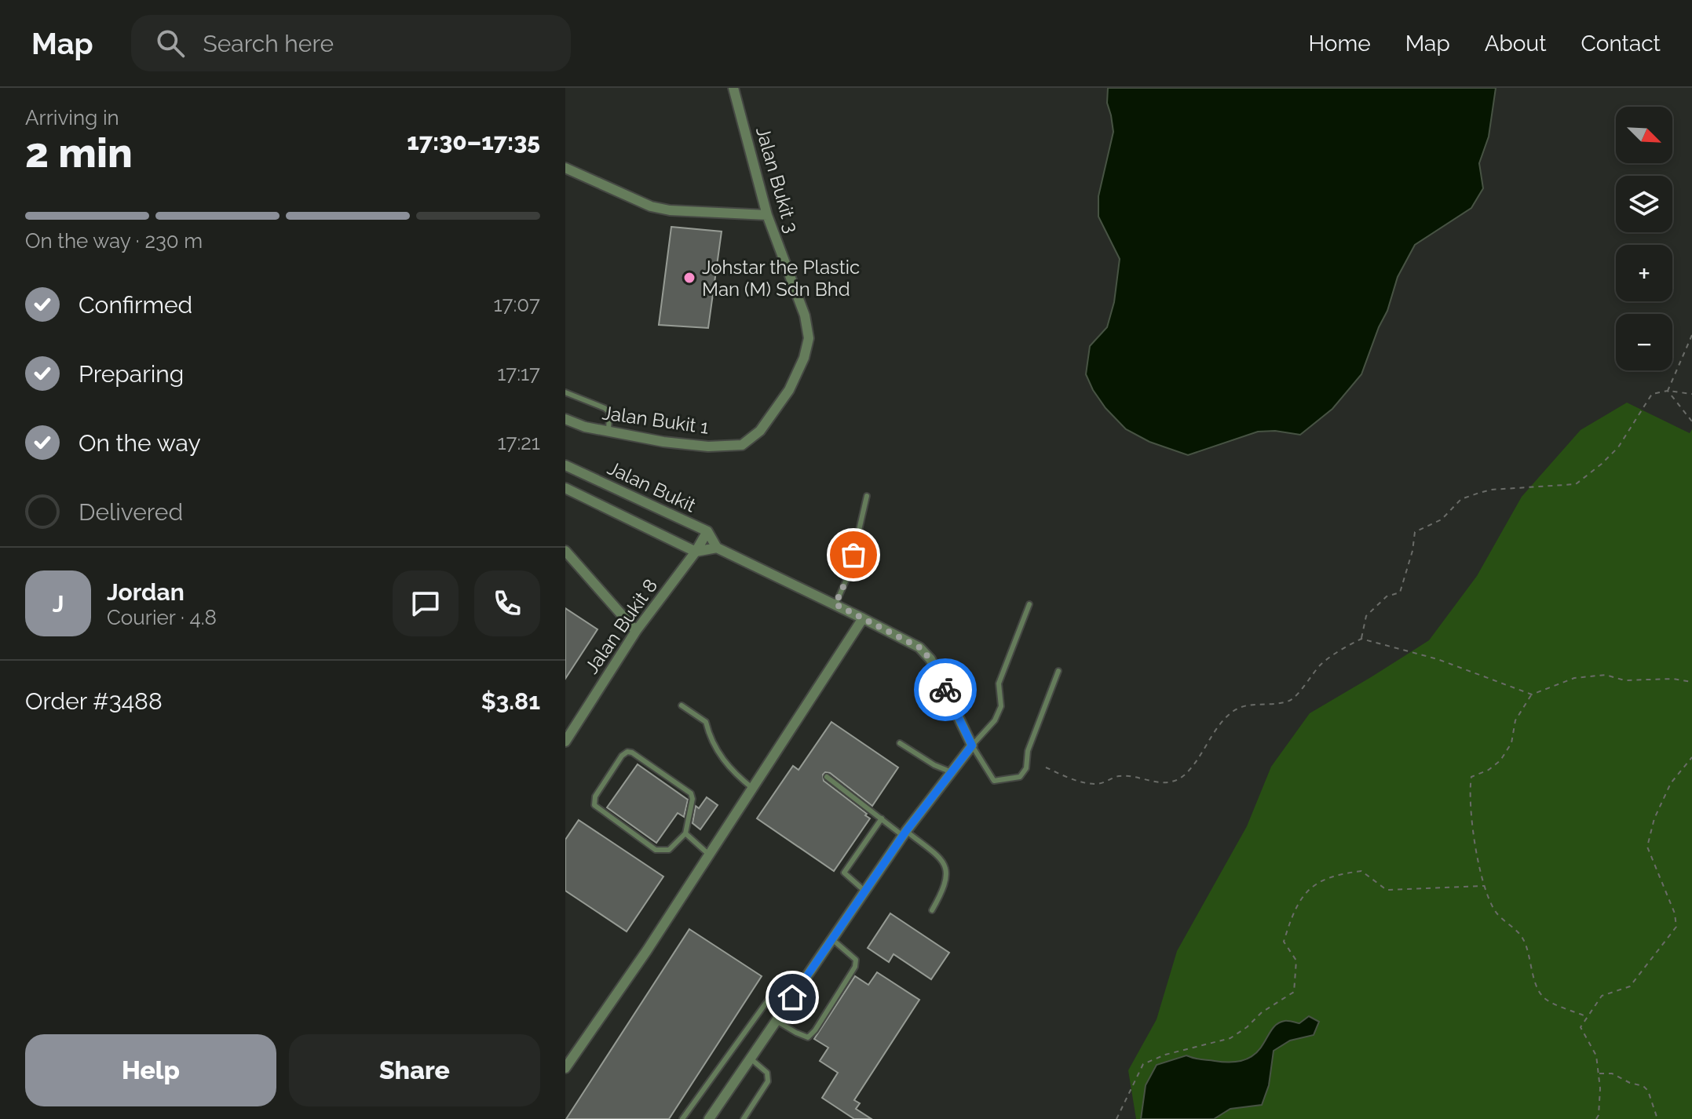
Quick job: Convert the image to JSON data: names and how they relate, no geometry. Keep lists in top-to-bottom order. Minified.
{"streets":{"street":["Jalan Bukit 3","Jalan Bukit 1","Jalan Bukit","Jalan Bukit 8"]},"crossings":[["Jalan Bukit 3","Jalan Bukit 1"],["Jalan Bukit","Jalan Bukit 8"]],"places":["Johstar the Plastic Man (M) Sdn Bhd"],"north":"bottom right","page":{"header":"Map","search":"Search here","nav":["Home","Map","About","Contact"],"heading":["2 min","Arriving in","17:30–17:35"],"panel":["Jordan","Courier · 4.8","Order #3488","$3.81"],"map_buttons":["+","−"],"bar":"On the way · 230 m","list":[["Confirmed","17:07"],["Preparing","17:17"],["On the way","17:21"],"Delivered"],"round":"J","buttons":["Help","Share"]}}
